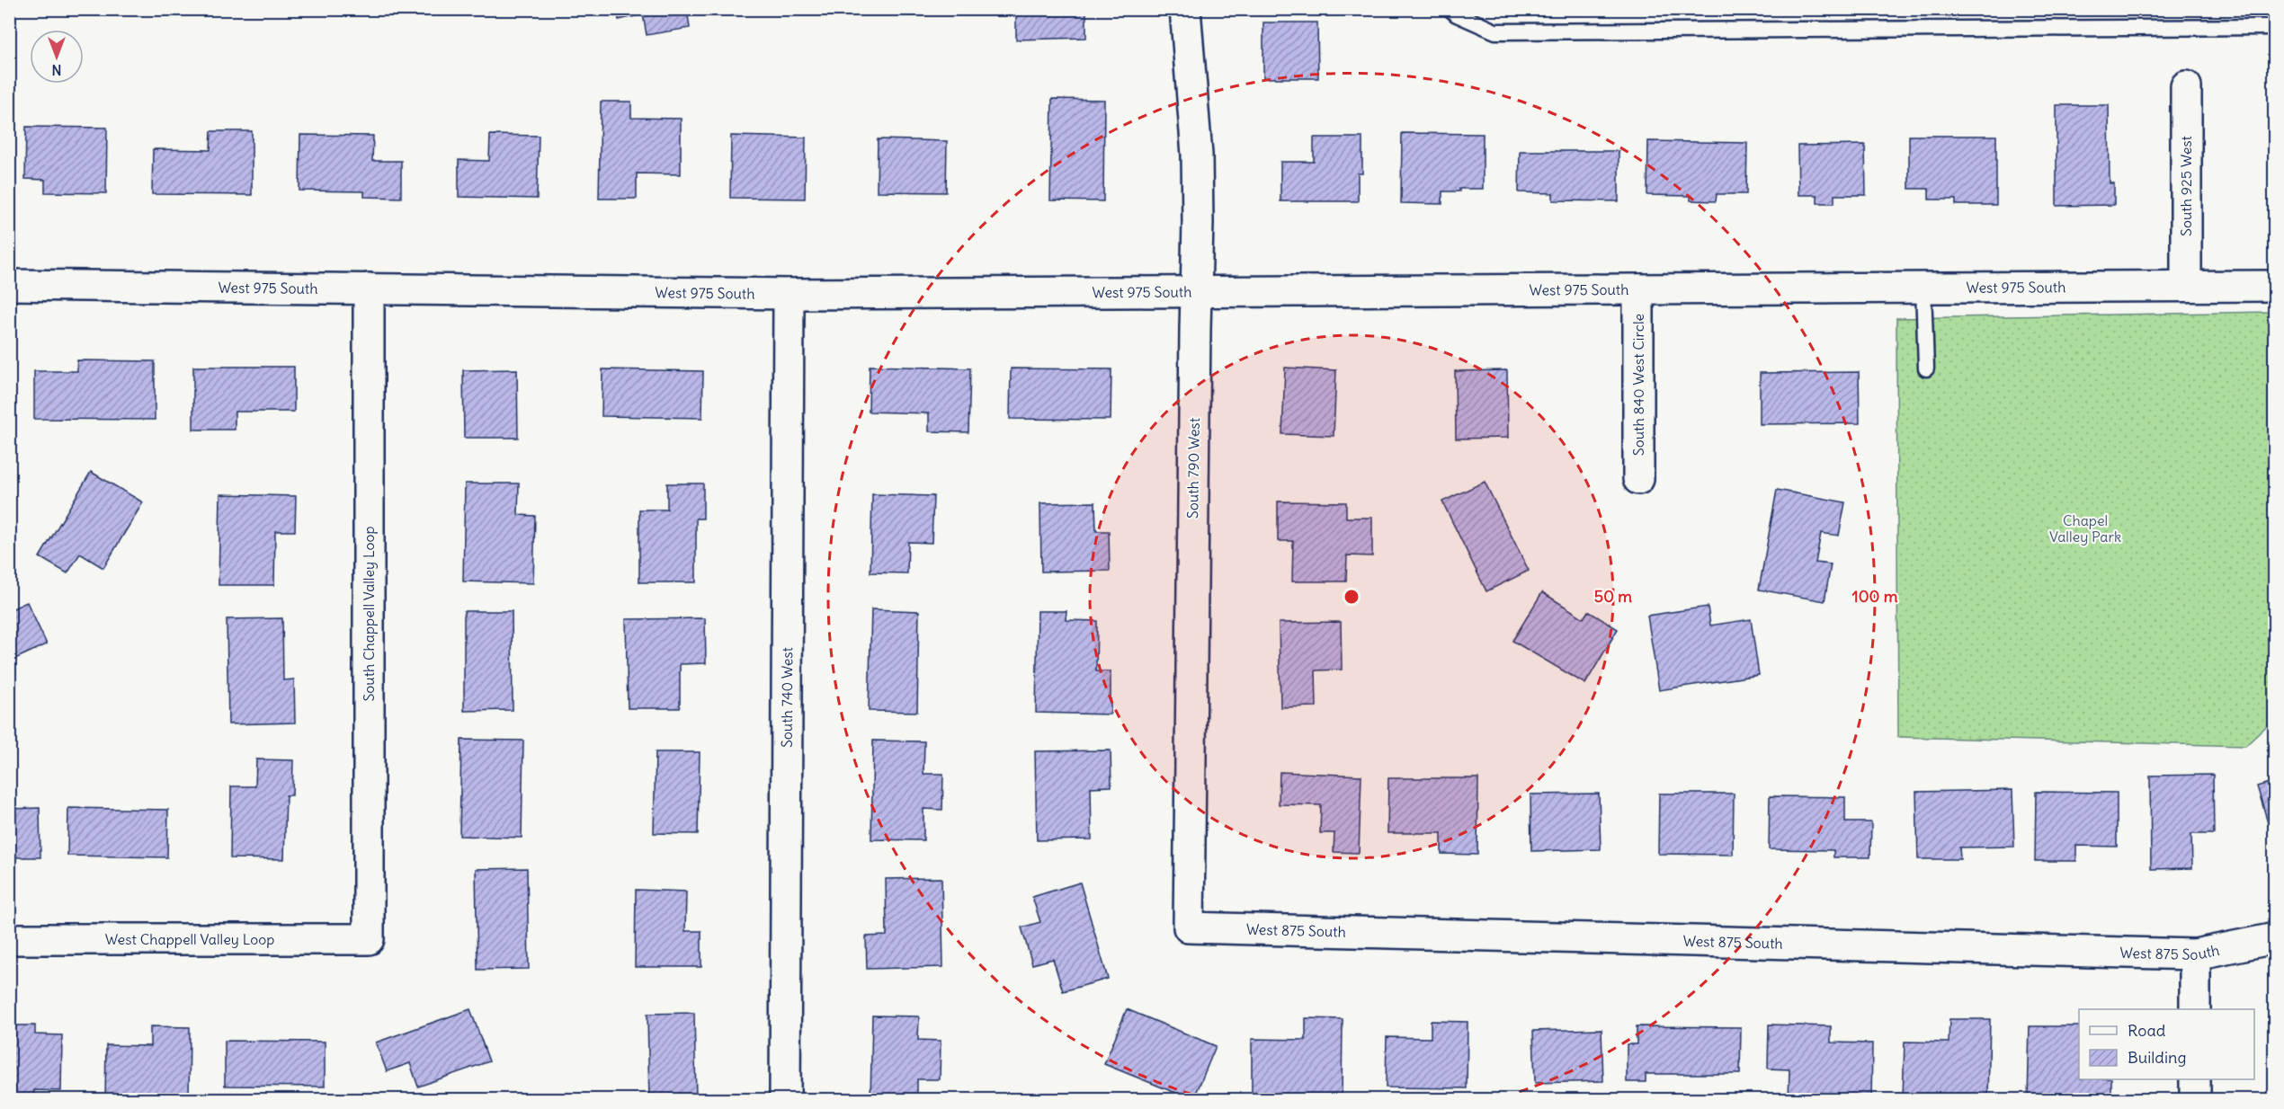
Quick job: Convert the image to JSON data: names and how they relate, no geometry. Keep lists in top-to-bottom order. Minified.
{"streets":{"street":["South 925 West","West 975 South","South 840 West Circle","South 790 West","South Chappell Valley Loop","South 740 West","West 875 South","West Chappell Valley Loop"]},"crossings":[["South 925 West","West 975 South"],["West 975 South","South 840 West Circle"],["West 975 South","South 790 West"],["West 975 South","South Chappell Valley Loop"],["West 975 South","South 740 West"],["South 790 West","West 875 South"],["South Chappell Valley Loop","West Chappell Valley Loop"]],"parks":["Chapel Valley Park"],"legend":["Road","Building"],"north":"bottom","rings":["50 m","100 m"]}
